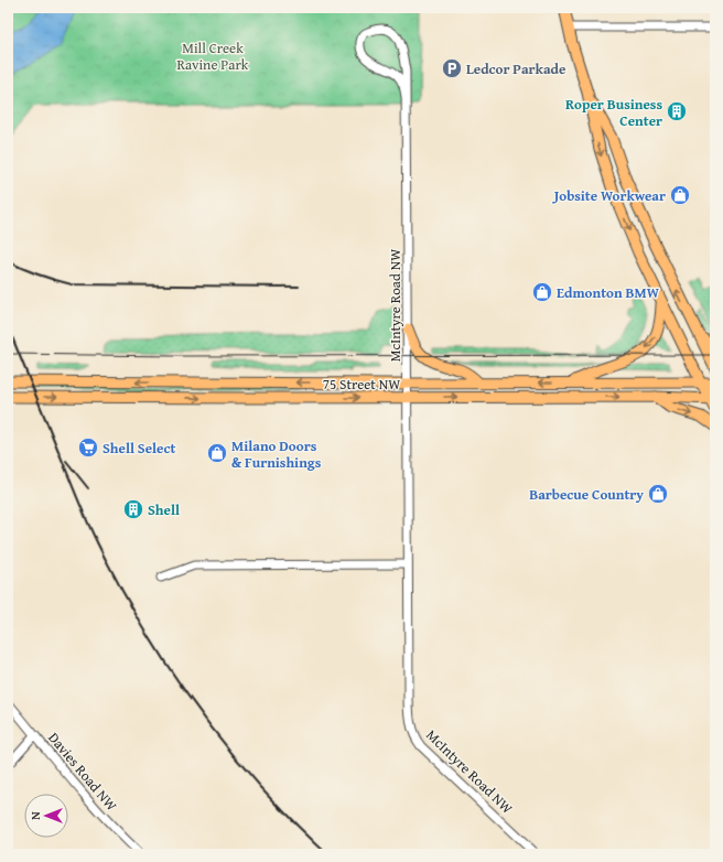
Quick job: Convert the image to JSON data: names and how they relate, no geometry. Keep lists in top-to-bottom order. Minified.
{"streets":{"main road":["75 Street NW"],"street":["McIntyre Road NW","Davies Road NW"]},"crossings":[["McIntyre Road NW","75 Street NW"]],"parks":["Mill Creek Ravine Park"],"places":{"parking":["Ledcor Parkade"],"building":["Roper Business Center","Shell"],"shop":["Jobsite Workwear","Edmonton BMW","Milano Doors & Furnishings","Barbecue Country"],"supermarket":["Shell Select"]},"north":"left"}
